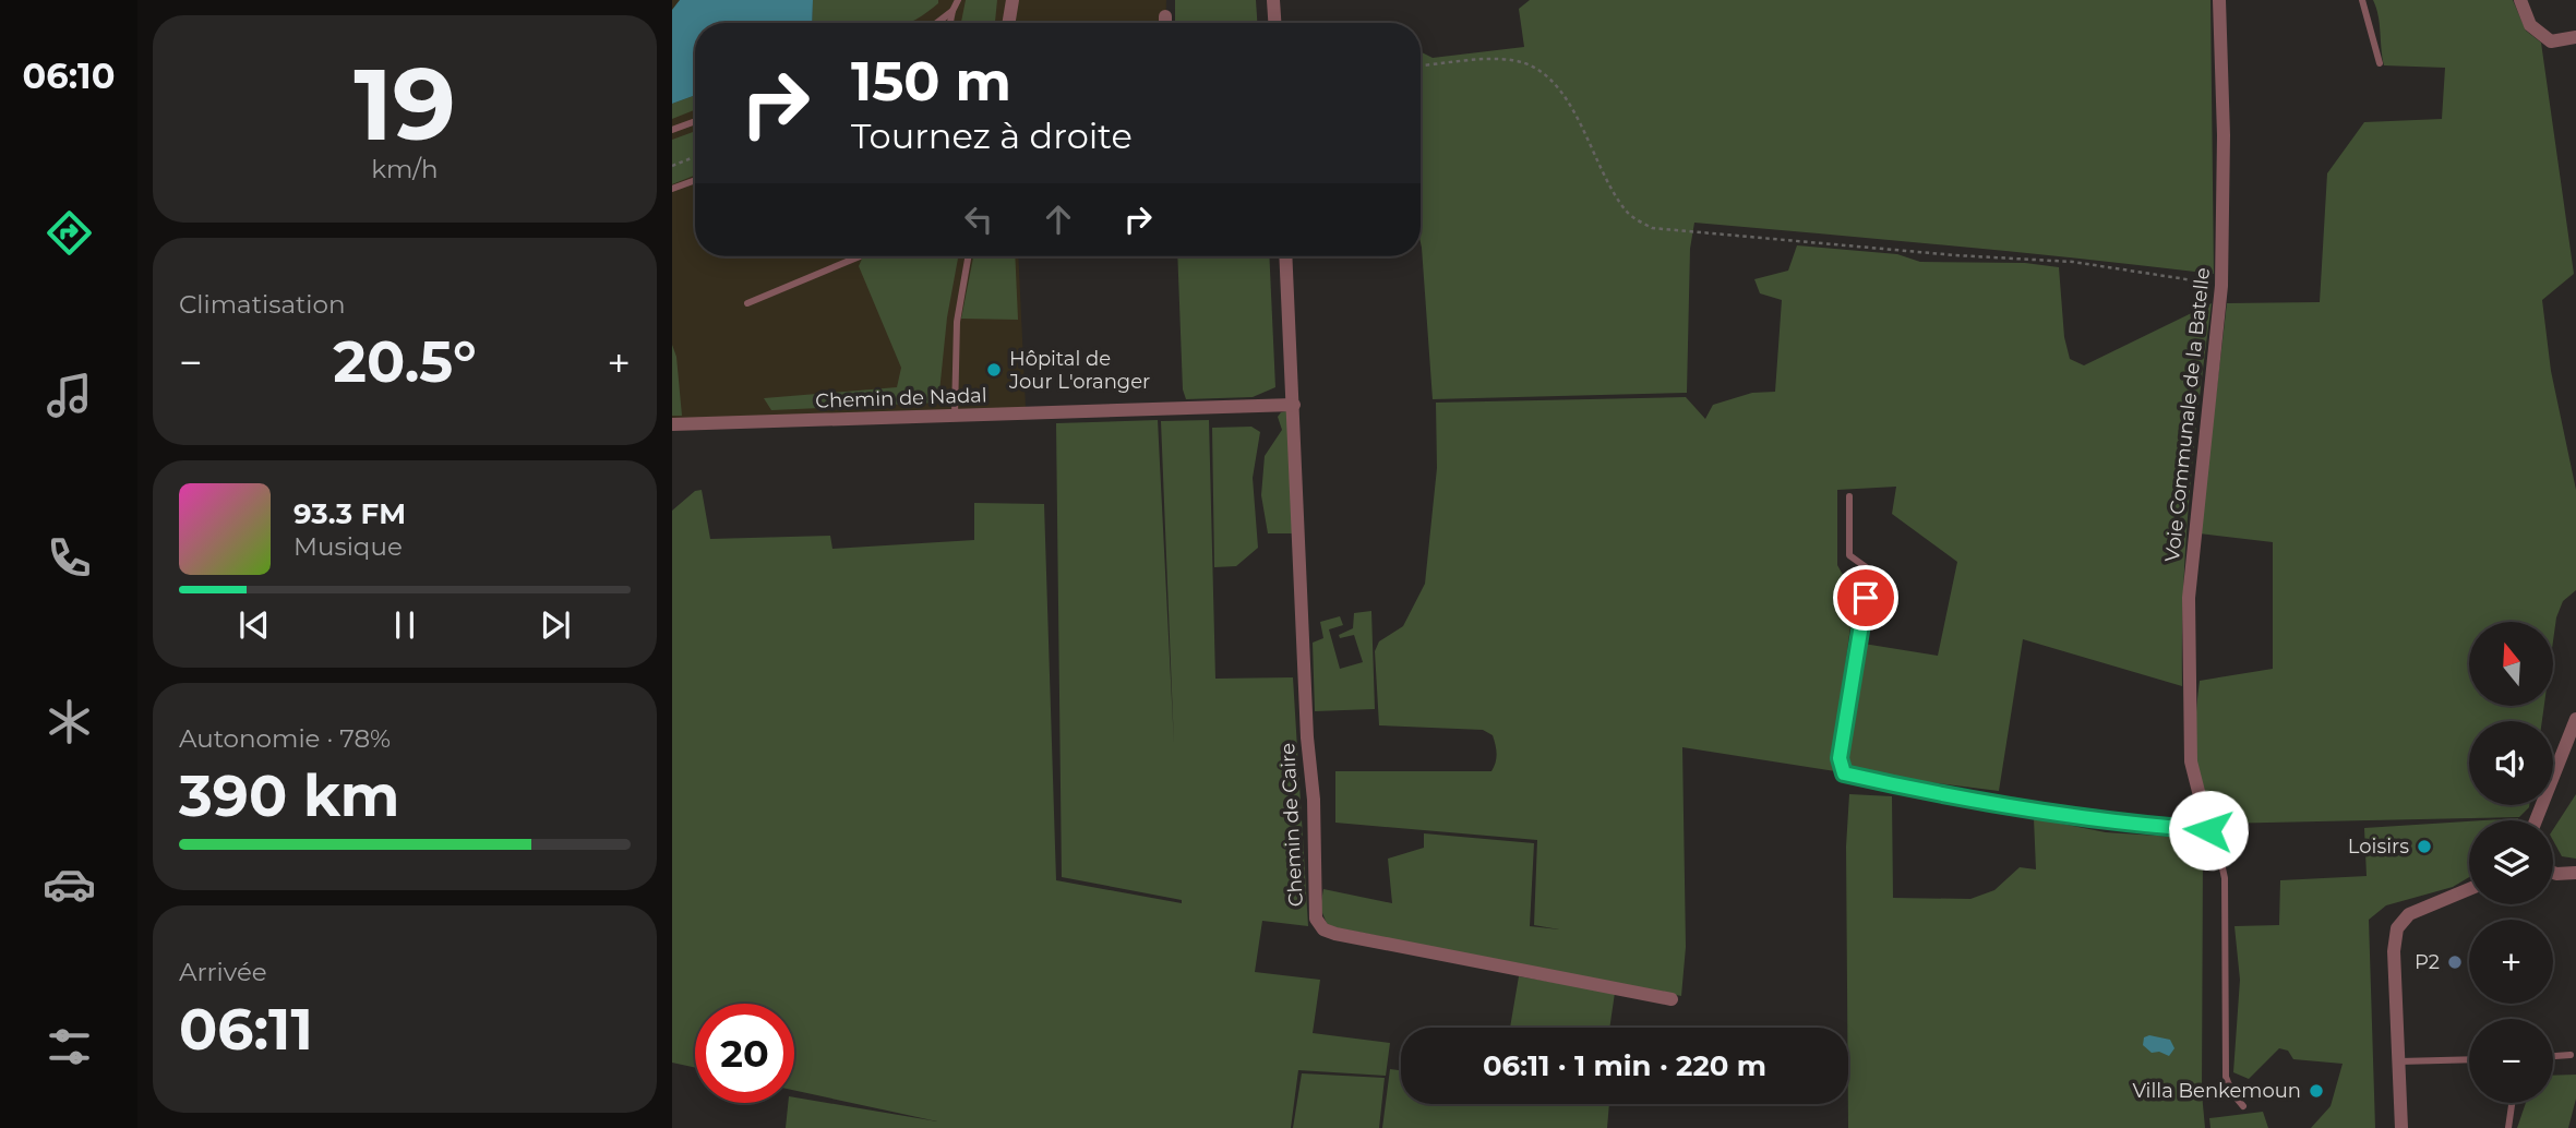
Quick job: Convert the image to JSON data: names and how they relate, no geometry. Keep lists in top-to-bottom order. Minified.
{"streets":{"street":["Chemin de Nadal","Voie Communale de la Batelle","Chemin de Caire"]},"crossings":[["Chemin de Nadal","Chemin de Caire"]],"places":["Hôpital de Jour L'oranger","Loisirs","P2","Villa Benkemoun"],"north":"top","page":{"tabs":"06:10","tile":[["19","km/h"],"Climatisation",["Autonomie · 78%","390 km"],["Arrivée","06:11"]],"turn":["150 m","Tournez à droite"],"heat":["−","20.5°","+"],"song":["93.3 FM","Musique"],"map_buttons":["+","−"],"limit":"20","trip":"06:11 · 1 min · 220 m"}}
